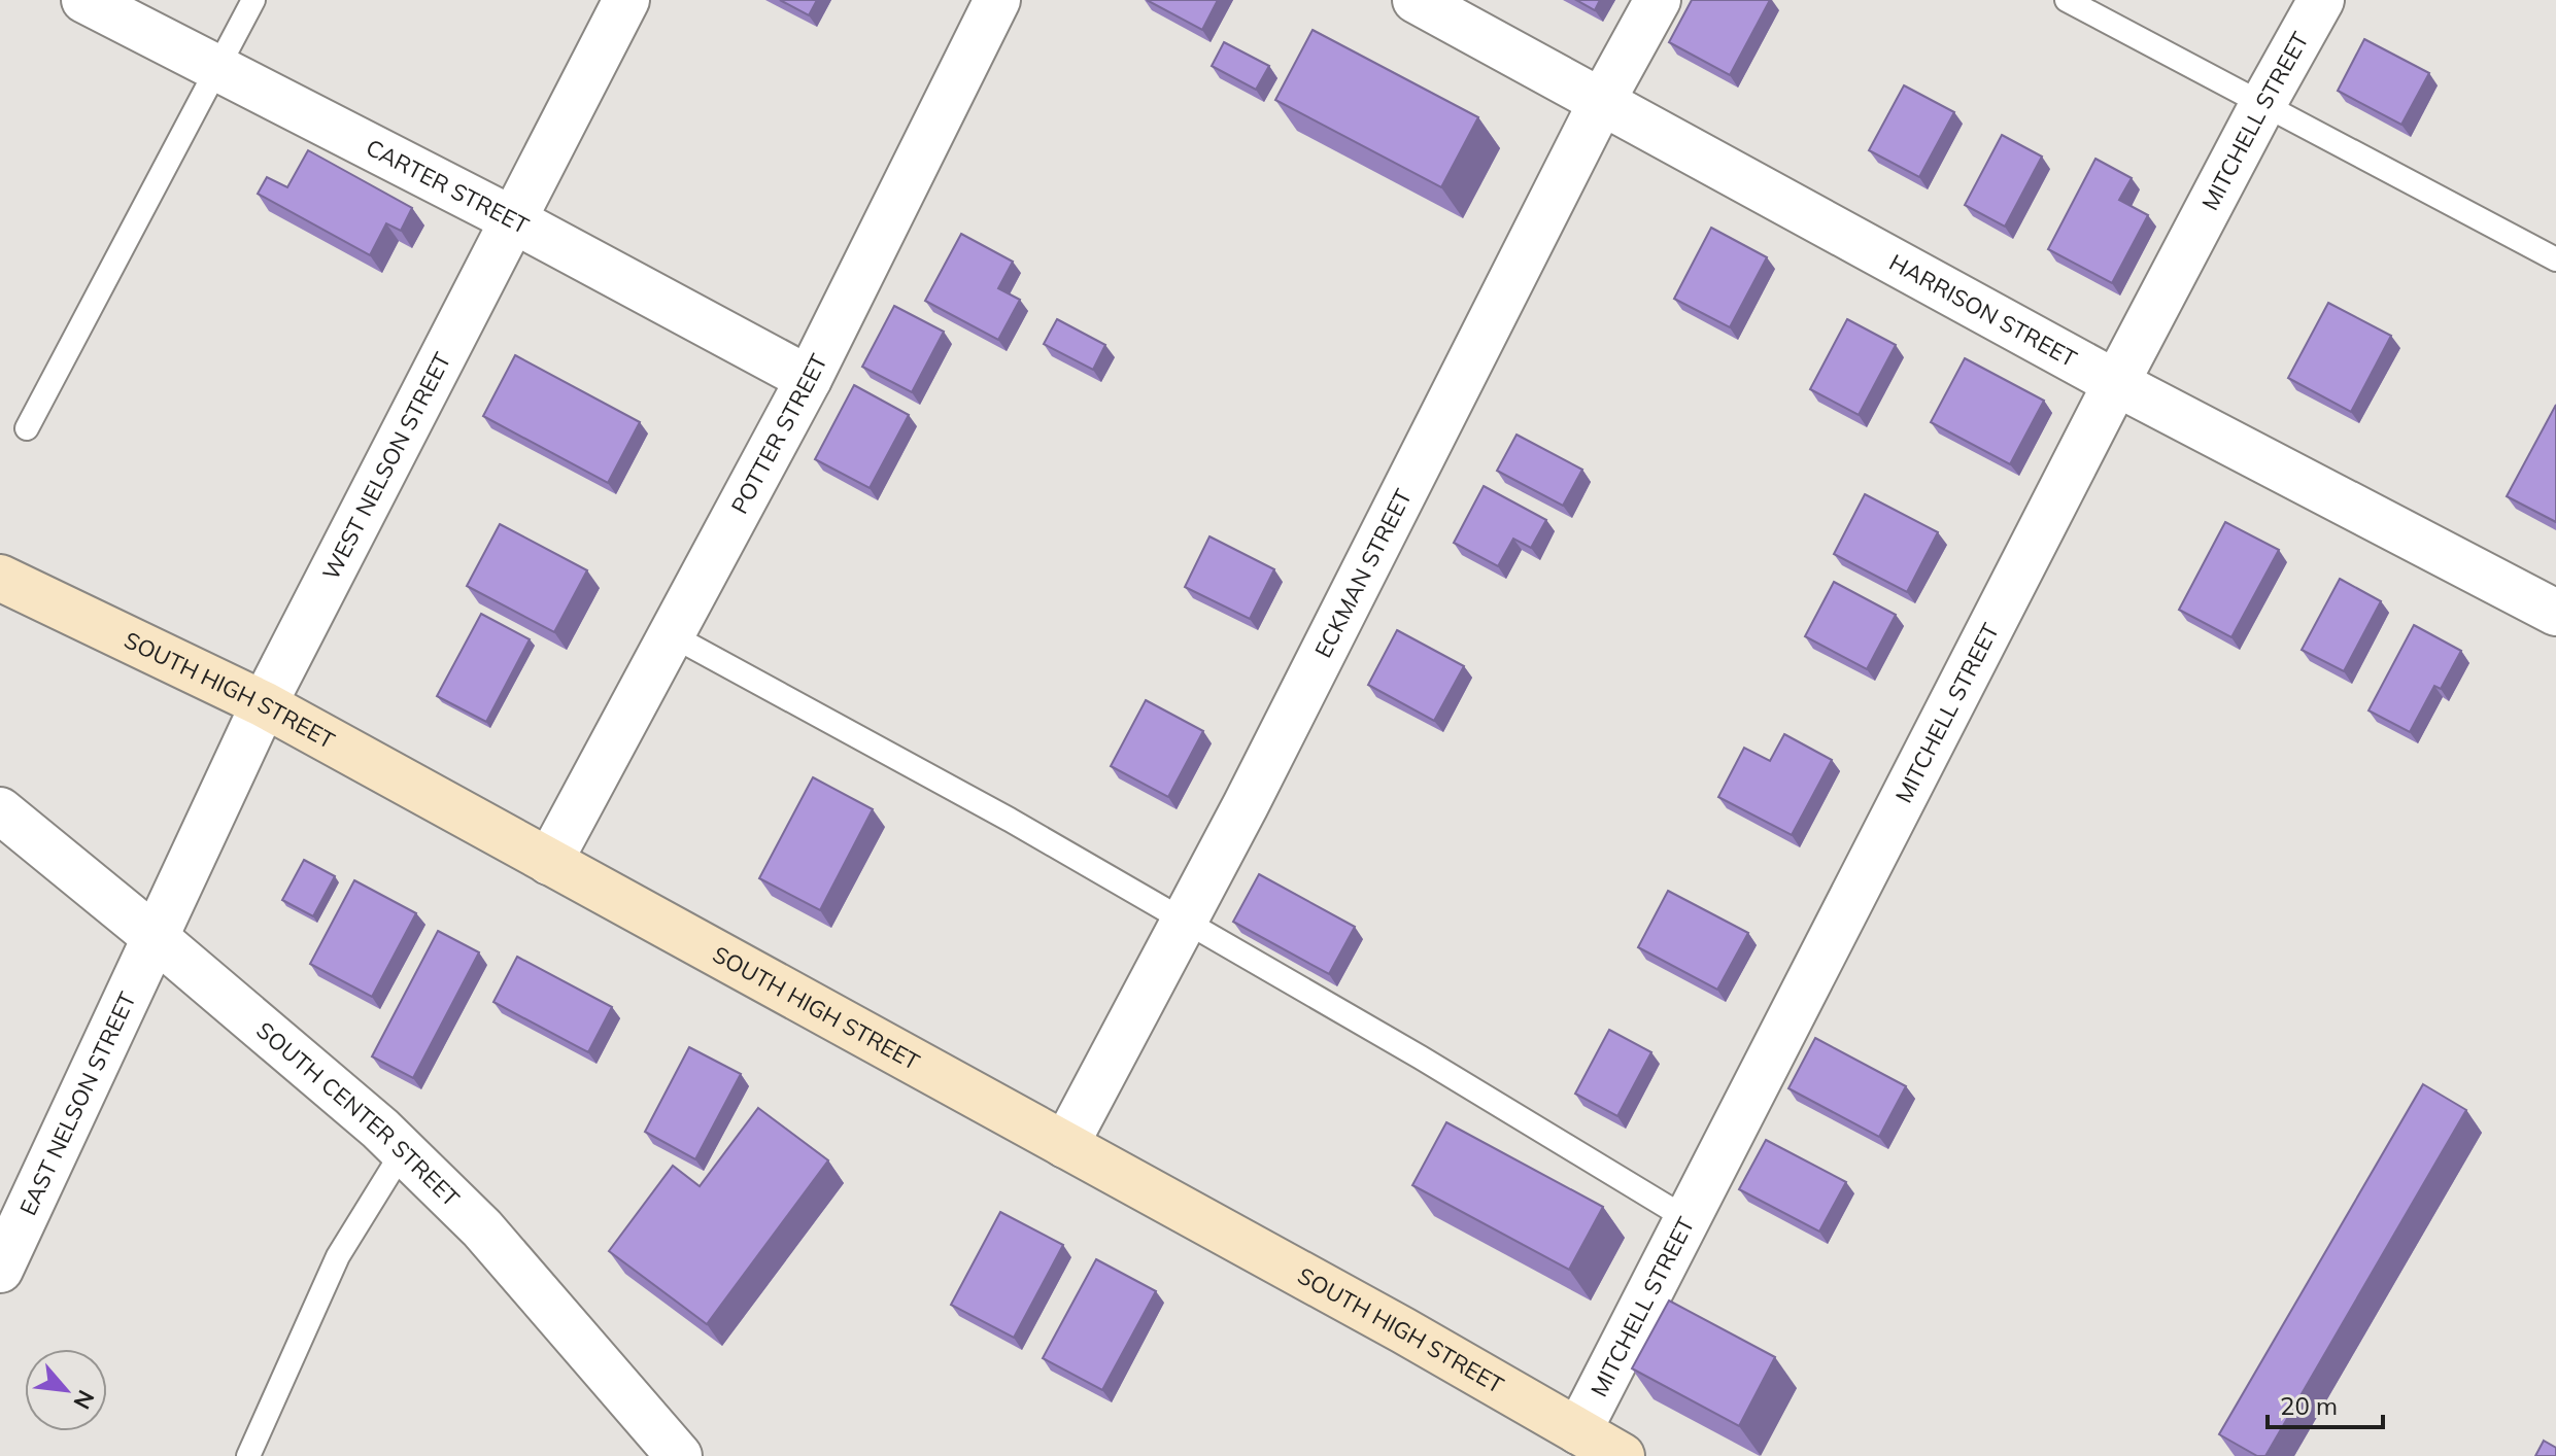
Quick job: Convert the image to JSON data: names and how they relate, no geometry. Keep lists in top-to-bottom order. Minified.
{"streets":{"main road":["SOUTH HIGH STREET"],"street":["MITCHELL STREET","CARTER STREET","HARRISON STREET","POTTER STREET","WEST NELSON STREET","ECKMAN STREET","EAST NELSON STREET","SOUTH CENTER STREET"]},"crossings":[["MITCHELL STREET","HARRISON STREET"],["MITCHELL STREET","SOUTH HIGH STREET"],["CARTER STREET","POTTER STREET"],["CARTER STREET","WEST NELSON STREET"],["HARRISON STREET","ECKMAN STREET"],["POTTER STREET","SOUTH HIGH STREET"],["WEST NELSON STREET","SOUTH HIGH STREET"],["WEST NELSON STREET","EAST NELSON STREET"],["WEST NELSON STREET","SOUTH CENTER STREET"],["ECKMAN STREET","SOUTH HIGH STREET"],["EAST NELSON STREET","SOUTH CENTER STREET"]],"scale_bar":"20 m","north":"bottom right"}
